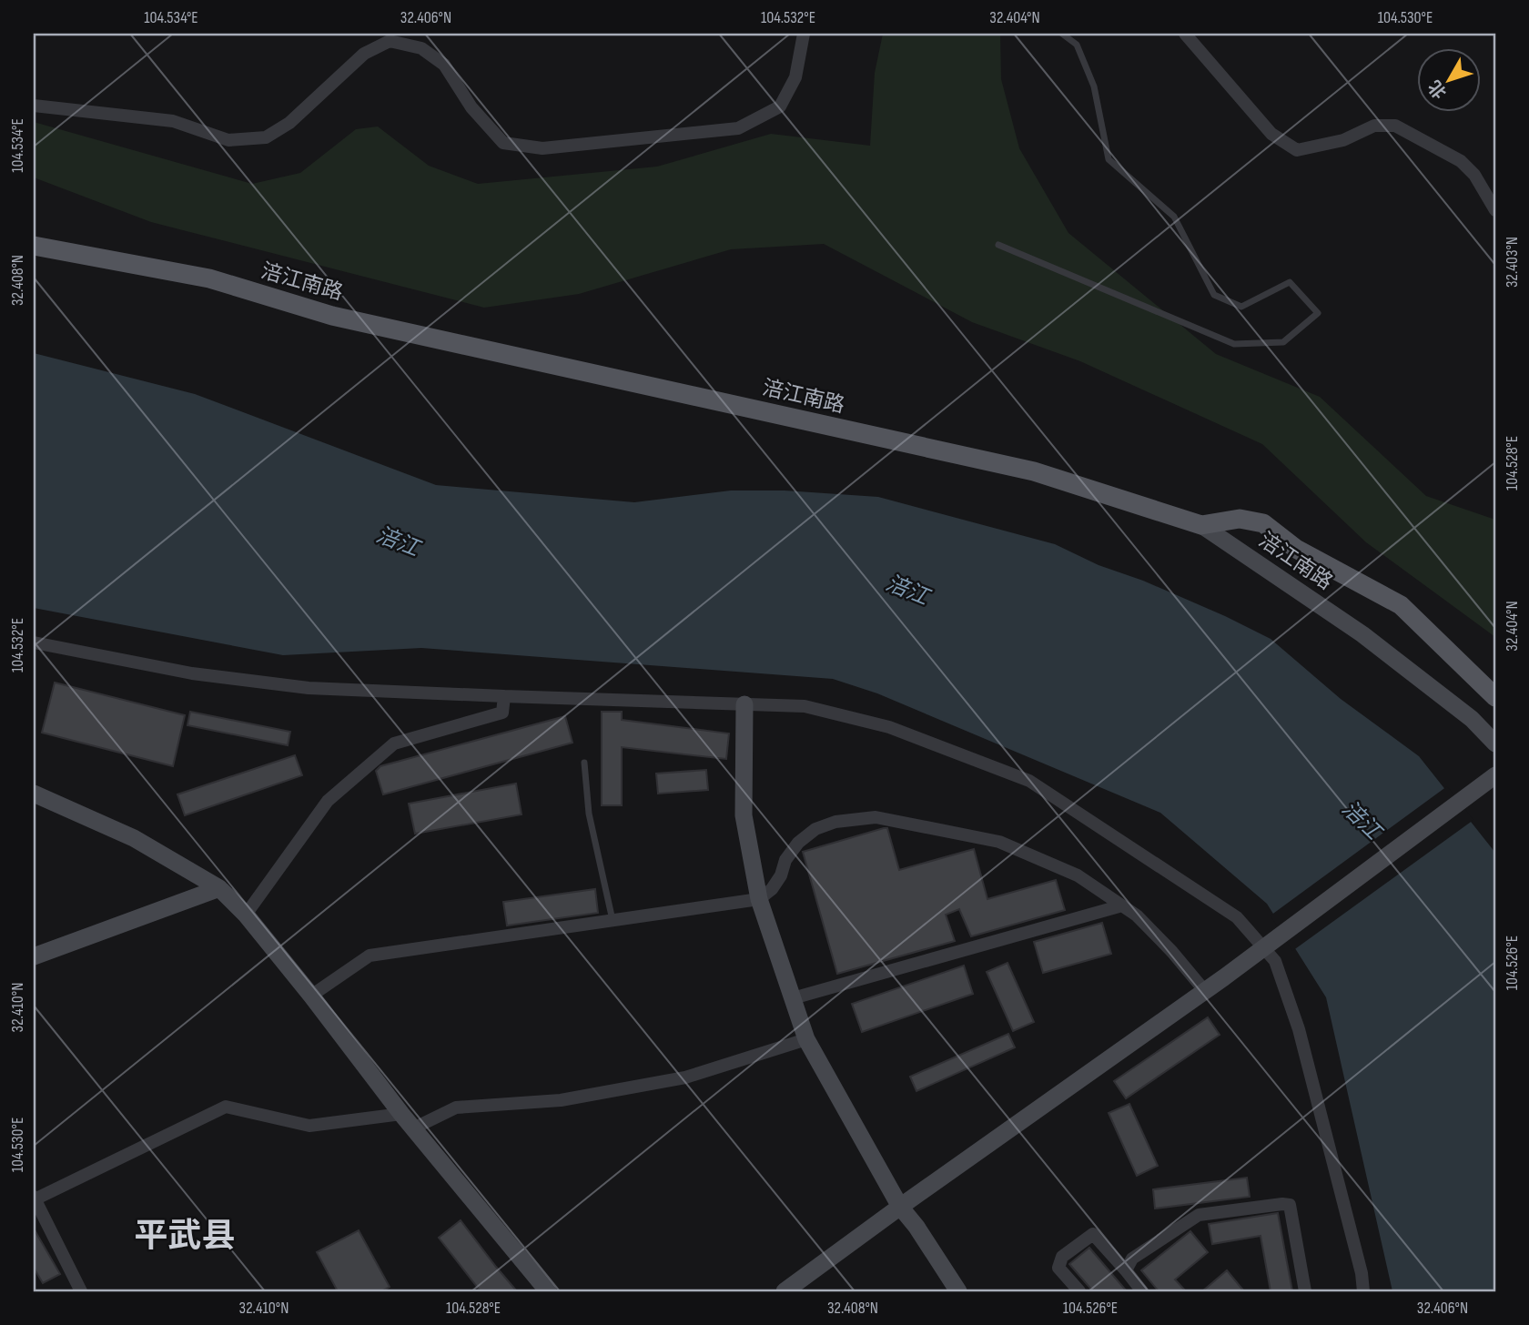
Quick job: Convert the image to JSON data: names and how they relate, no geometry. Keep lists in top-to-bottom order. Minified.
{"streets":{"main road":["涪江南路"]},"districts":["平武县"],"water":["涪江"],"north":"bottom left","coordinates":["104.534°E","32.406°N","104.532°E","32.404°N","104.530°E","32.403°N","32.408°N","104.528°E","104.526°E","32.410°N"]}
